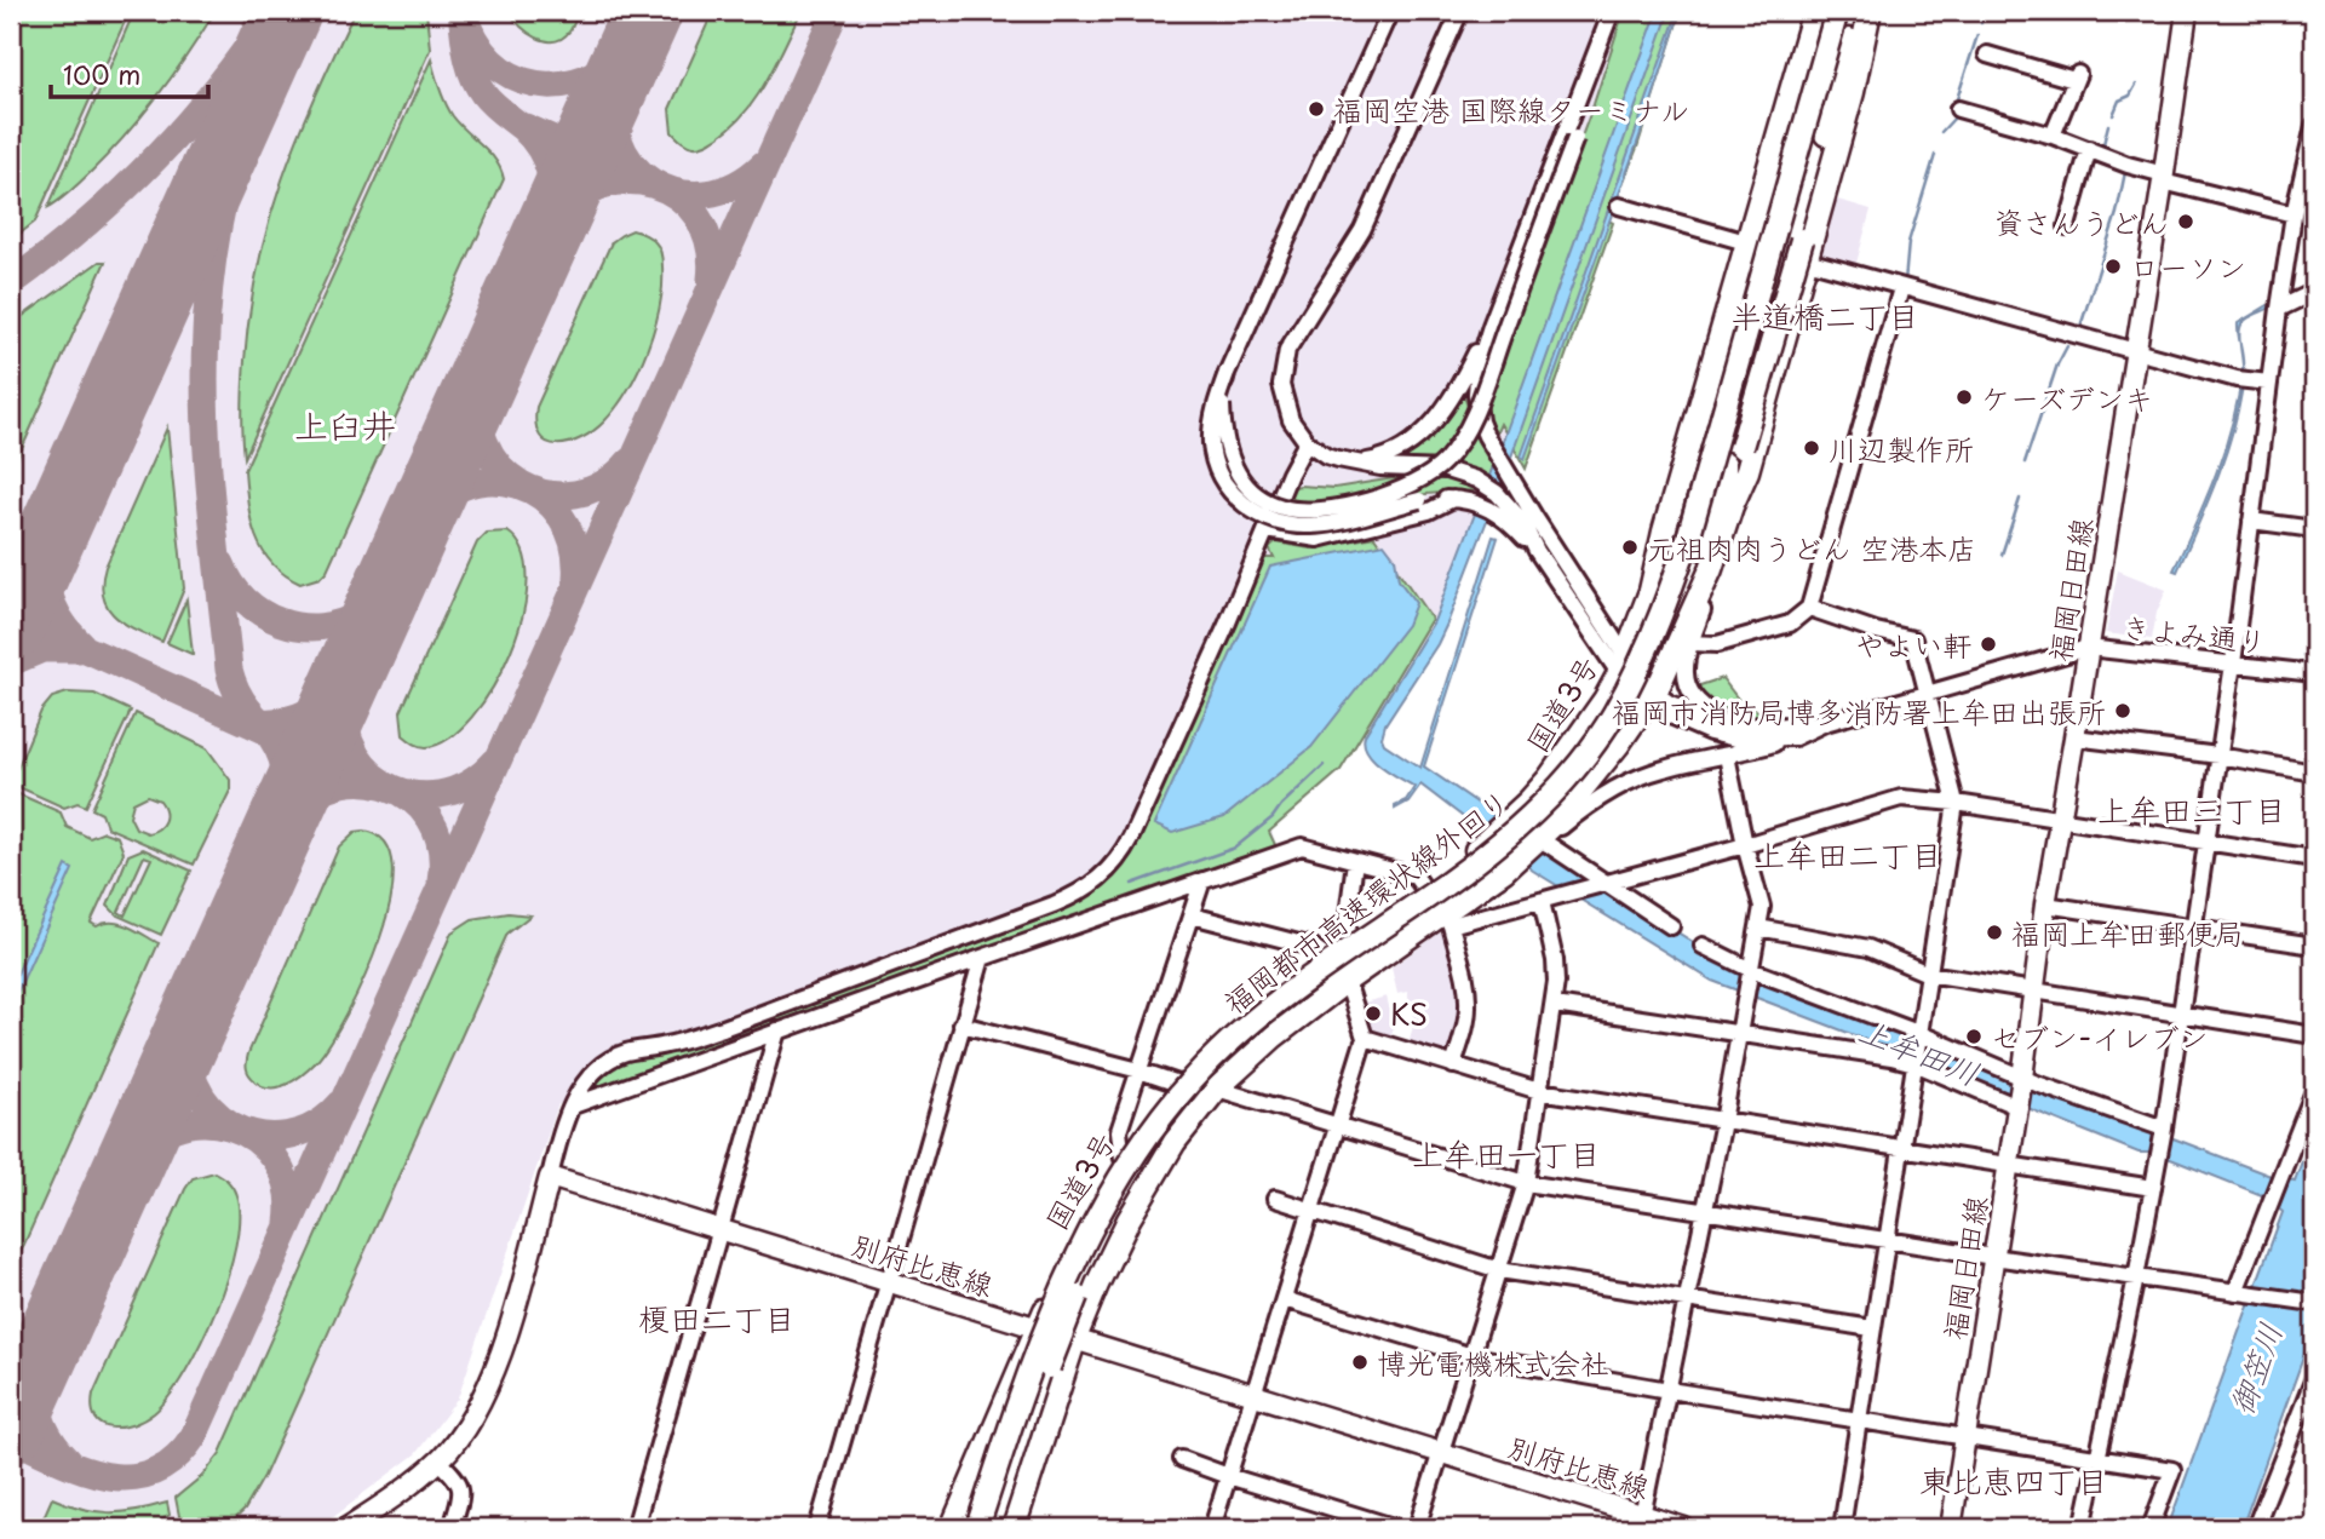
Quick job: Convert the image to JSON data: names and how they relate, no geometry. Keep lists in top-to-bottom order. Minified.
{"streets":{"highway":["国道3号","福岡都市高速環状線外回り"],"main road":["福岡日田線","別府比恵線"],"street":["きよみ通り"]},"crossings":[["福岡日田線","きよみ通り"],["きよみ通り","国道3号"],["国道3号","福岡都市高速環状線外回り"],["国道3号","別府比恵線"]],"districts":["半道橋二丁目","上臼井","上牟田三丁目","上牟田二丁目","上牟田一丁目","榎田二丁目","東比恵四丁目"],"water":["上牟田川","御笠川"],"places":["福岡空港 国際線ターミナル","資さんうどん","ローソン","ケーズデンキ","川辺製作所","元祖肉肉うどん 空港本店","やよい軒","福岡市消防局博多消防署上牟田出張所","福岡上牟田郵便局","KS","セブン-イレブン","博光電機株式会社"],"scale_bar":"100 m"}
